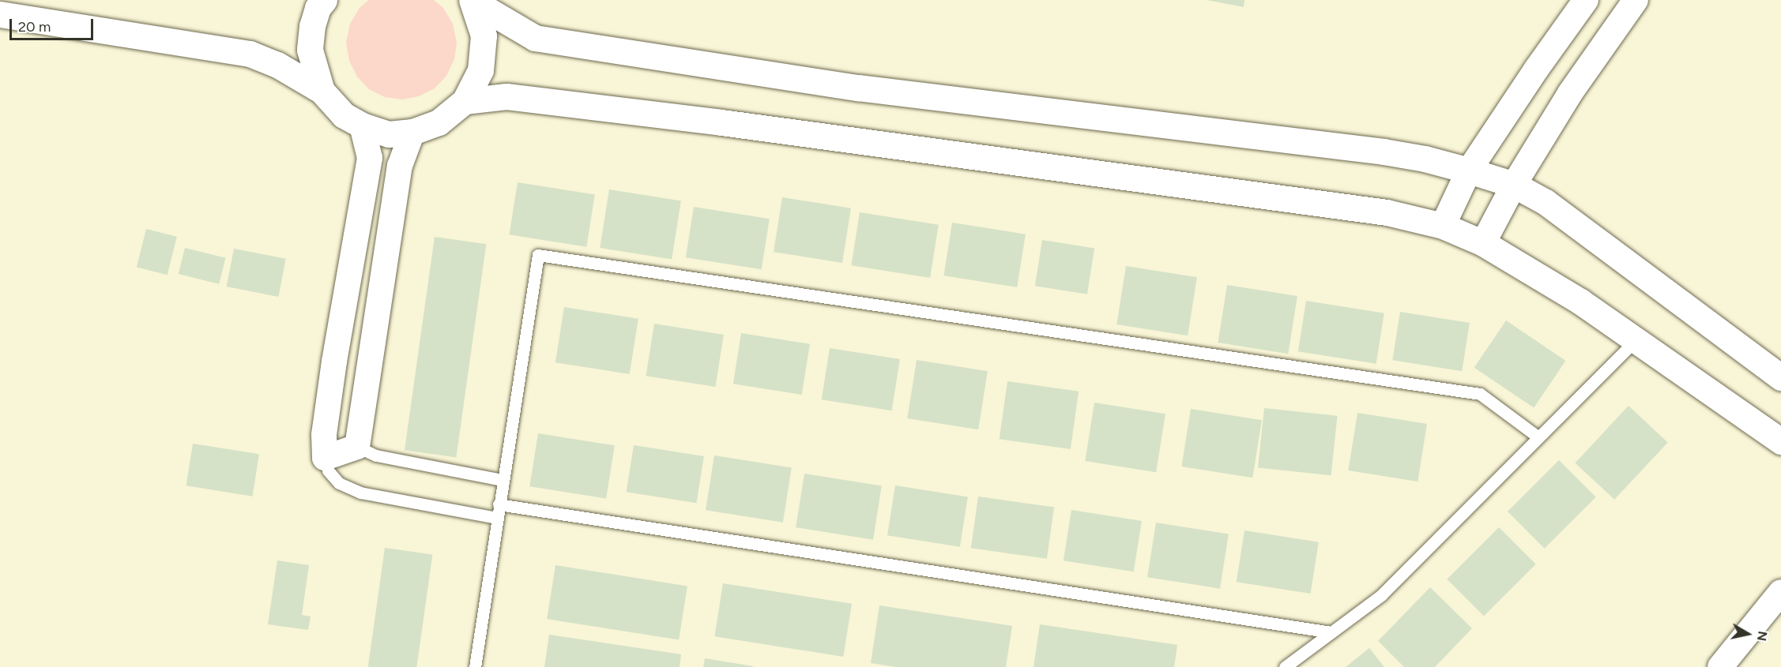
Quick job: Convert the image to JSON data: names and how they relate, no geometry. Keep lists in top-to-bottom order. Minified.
{"scale_bar":"20 m","north":"right"}
